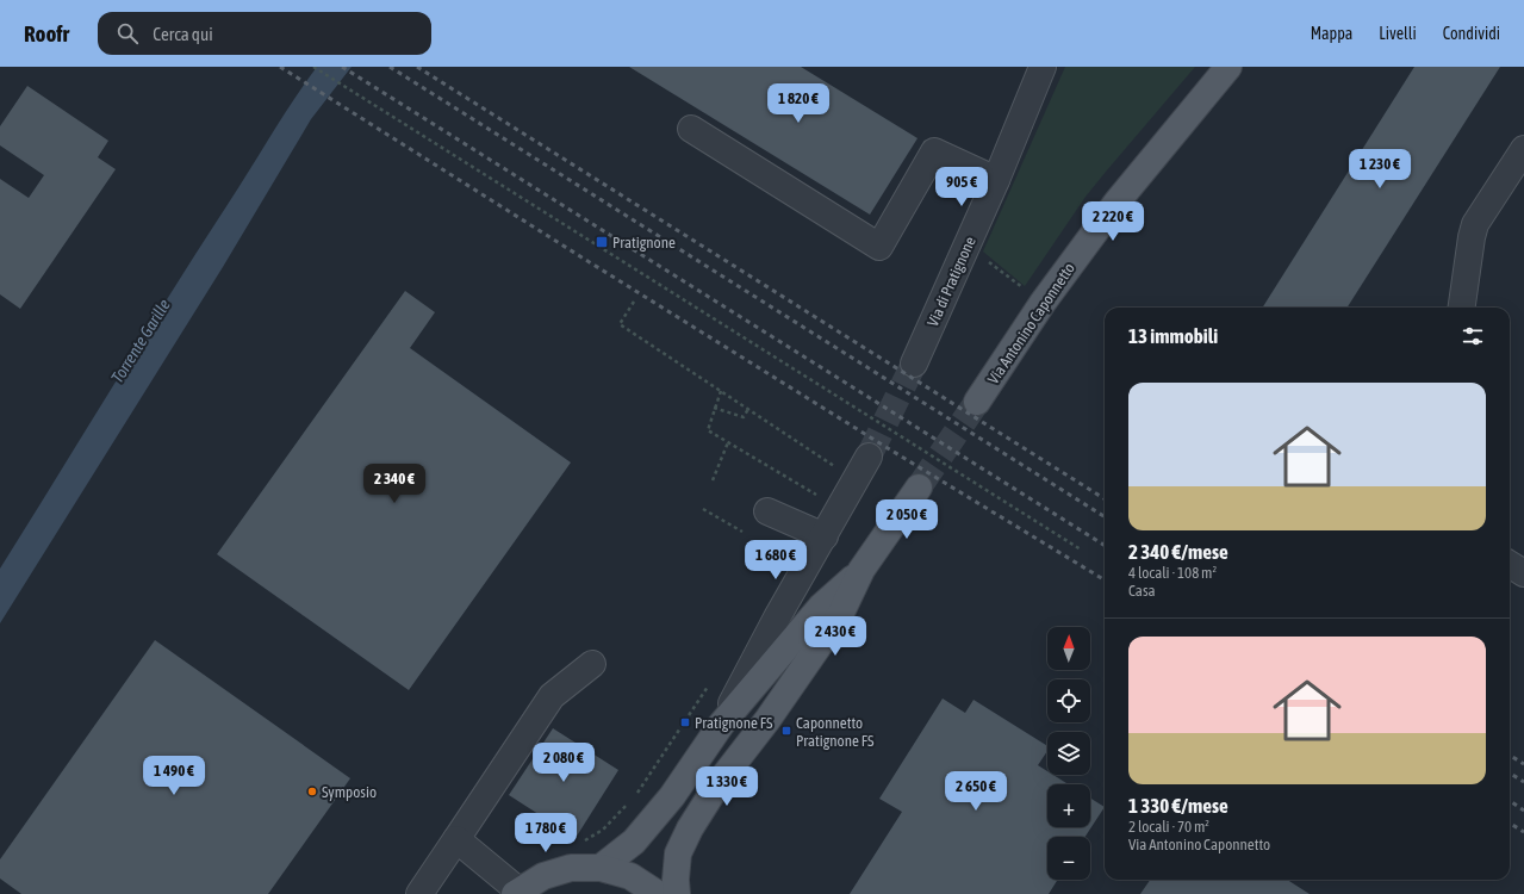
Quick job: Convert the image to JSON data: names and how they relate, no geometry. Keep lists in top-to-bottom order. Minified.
{"streets":{"main road":["Via Antonino Caponnetto"],"street":["Via di Pratignone"]},"water":["Torrente Garille"],"places":{"transit":["Pratignone","Pratignone FS","Caponnetto Pratignone FS"],"other":["Symposio"]},"north":"top","page":{"header":"Roofr","search":"Cerca qui","nav":["Mappa","Livelli","Condividi"],"price":["1 820 €","1 230 €","905 €","2 220 €","2 340 €","2 050 €","1 680 €","2 430 €","2 080 €","1 490 €","1 330 €","2 650 €","1 780 €"],"heading":"13 immobili","list":[{"name":"2 340 €/mese","note":"4 locali · 108 m² · Casa"},{"name":"1 330 €/mese","note":"2 locali · 70 m² · Via Antonino Caponnetto"}],"map_buttons":["+","−"]}}
